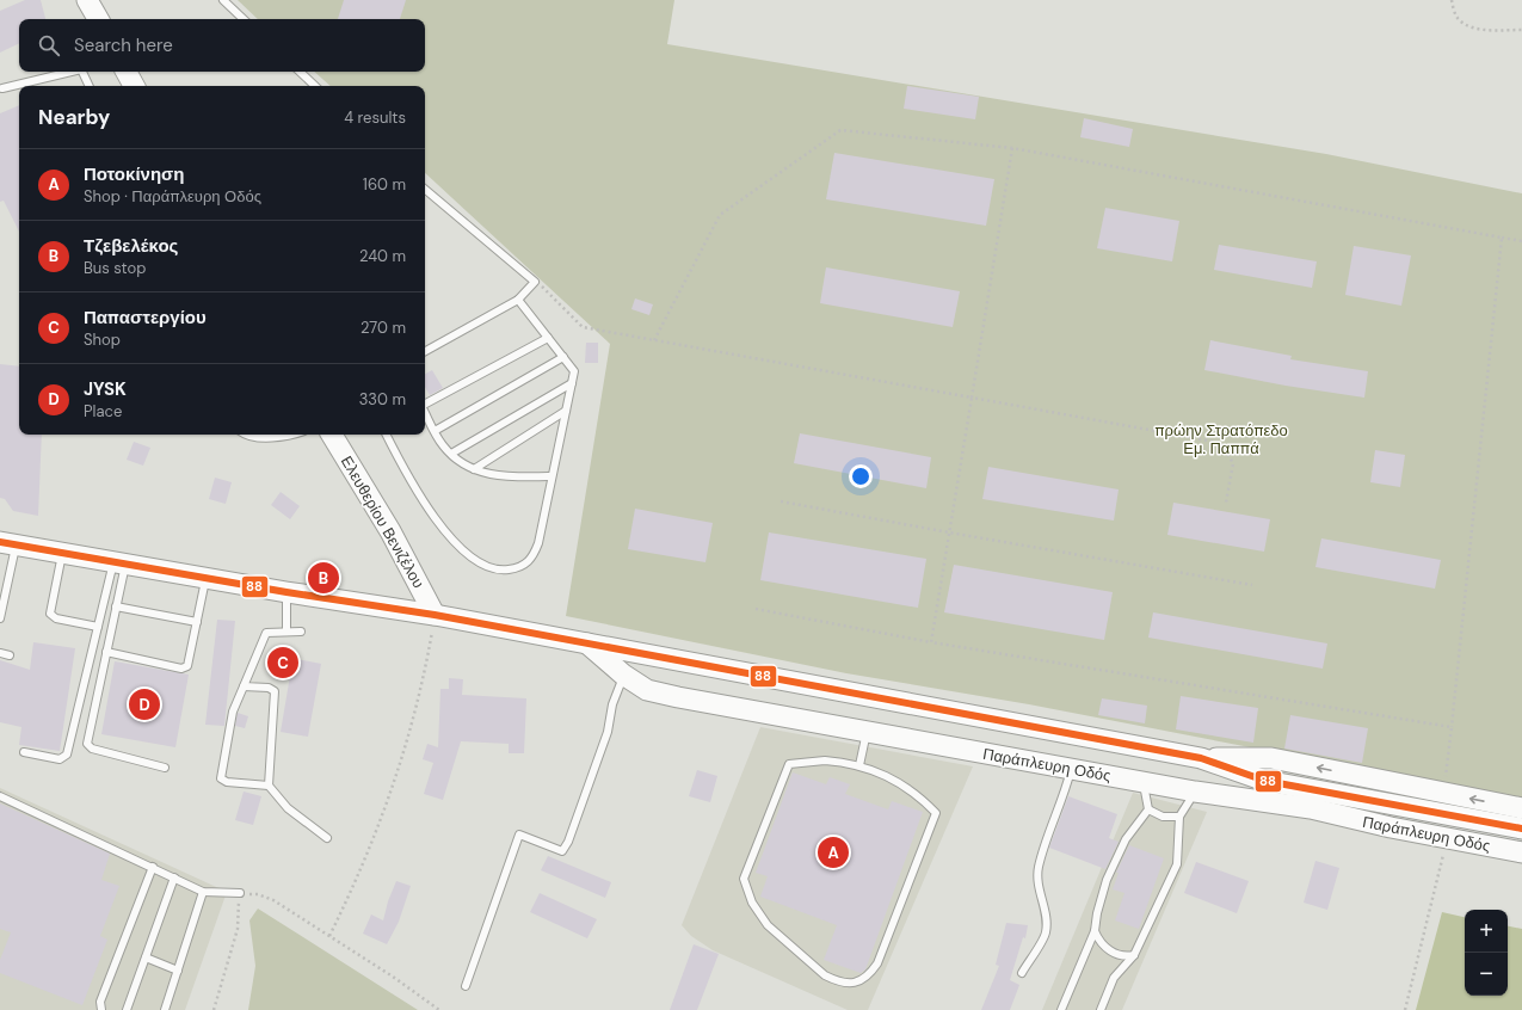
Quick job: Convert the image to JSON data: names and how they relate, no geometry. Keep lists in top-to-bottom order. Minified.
{"streets":{"main road":["Ελευθερίου Βενιζέλου","Παράπλευρη Οδός"]},"parks":["πρώην Στρατόπεδο Εμ. Παππά"],"lines":["transit line 88"],"page":{"search":"Search here","heading":["Nearby","4 results"],"list":[{"mark":"A","name":"Ποτοκίνηση","note":"Shop · Παράπλευρη Οδός","value":"160 m"},{"mark":"B","name":"Τζεβελέκος","note":"Bus stop","value":"240 m"},{"mark":"C","name":"Παπαστεργίου","note":"Shop","value":"270 m"},{"mark":"D","name":"JYSK","note":"Place","value":"330 m"}],"pins":["B","C","D","A"],"map_buttons":["+","−"]}}
